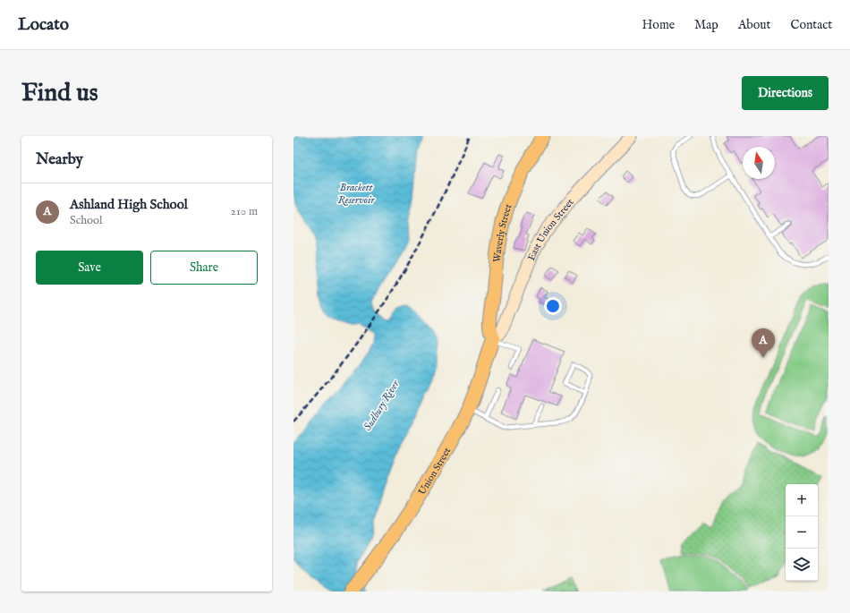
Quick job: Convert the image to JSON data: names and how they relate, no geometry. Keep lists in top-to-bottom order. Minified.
{"streets":{"main road":["Waverly Street","Union Street"],"street":["East Union Street"]},"crossings":[["East Union Street","Waverly Street"],["East Union Street","Union Street"],["Waverly Street","Union Street"]],"water":["Brackett Reservoir","Sudbury River"],"north":"top","page":{"header":"Locato","nav":["Home","Map","About","Contact"],"buttons":["Directions",["Save","Share"]],"title":"Find us","heading":"Nearby","list":[{"mark":"A","name":"Ashland High School","note":"School","value":"210 m"}],"pins":"A","map_buttons":["+","−"]}}
